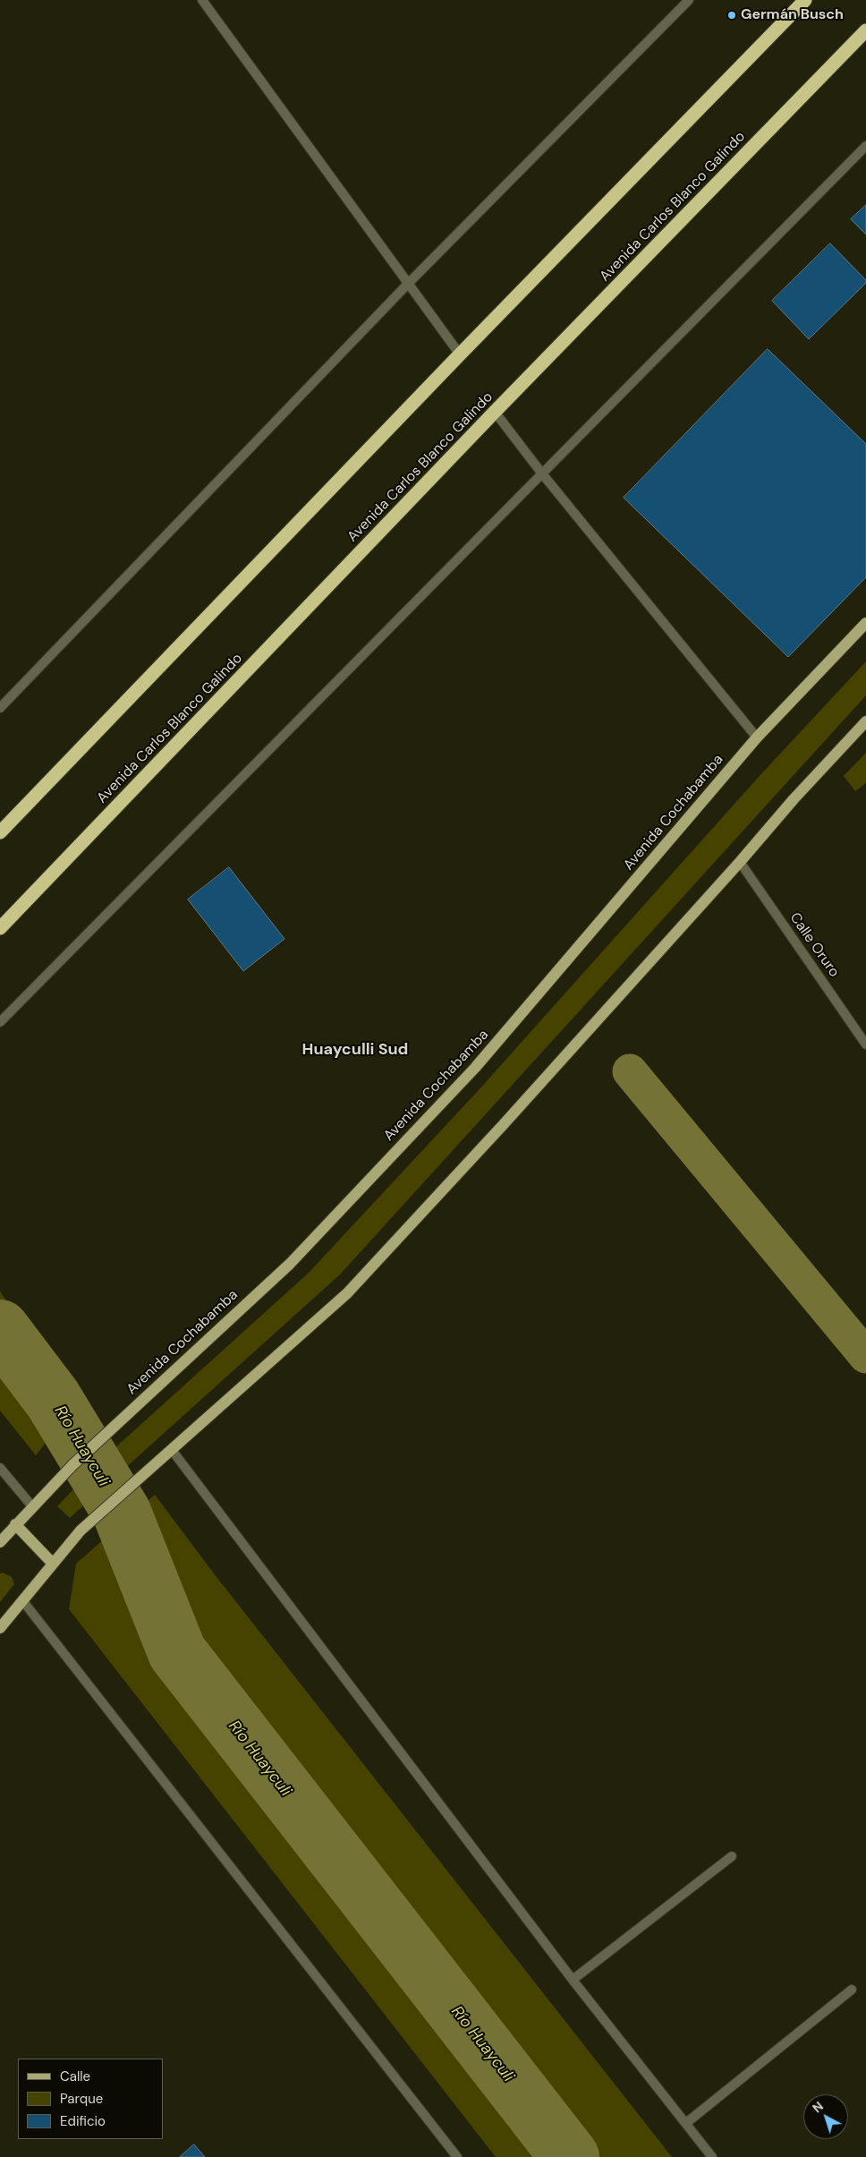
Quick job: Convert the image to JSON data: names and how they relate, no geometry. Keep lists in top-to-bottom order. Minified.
{"streets":{"highway":["Avenida Carlos Blanco Galindo"],"main road":["Avenida Cochabamba"],"street":["Calle Oruro"]},"districts":["Huayculli Sud"],"water":["Río Huayculi"],"places":["Germán Busch"],"legend":["Calle","Parque","Edificio"],"north":"top left"}
